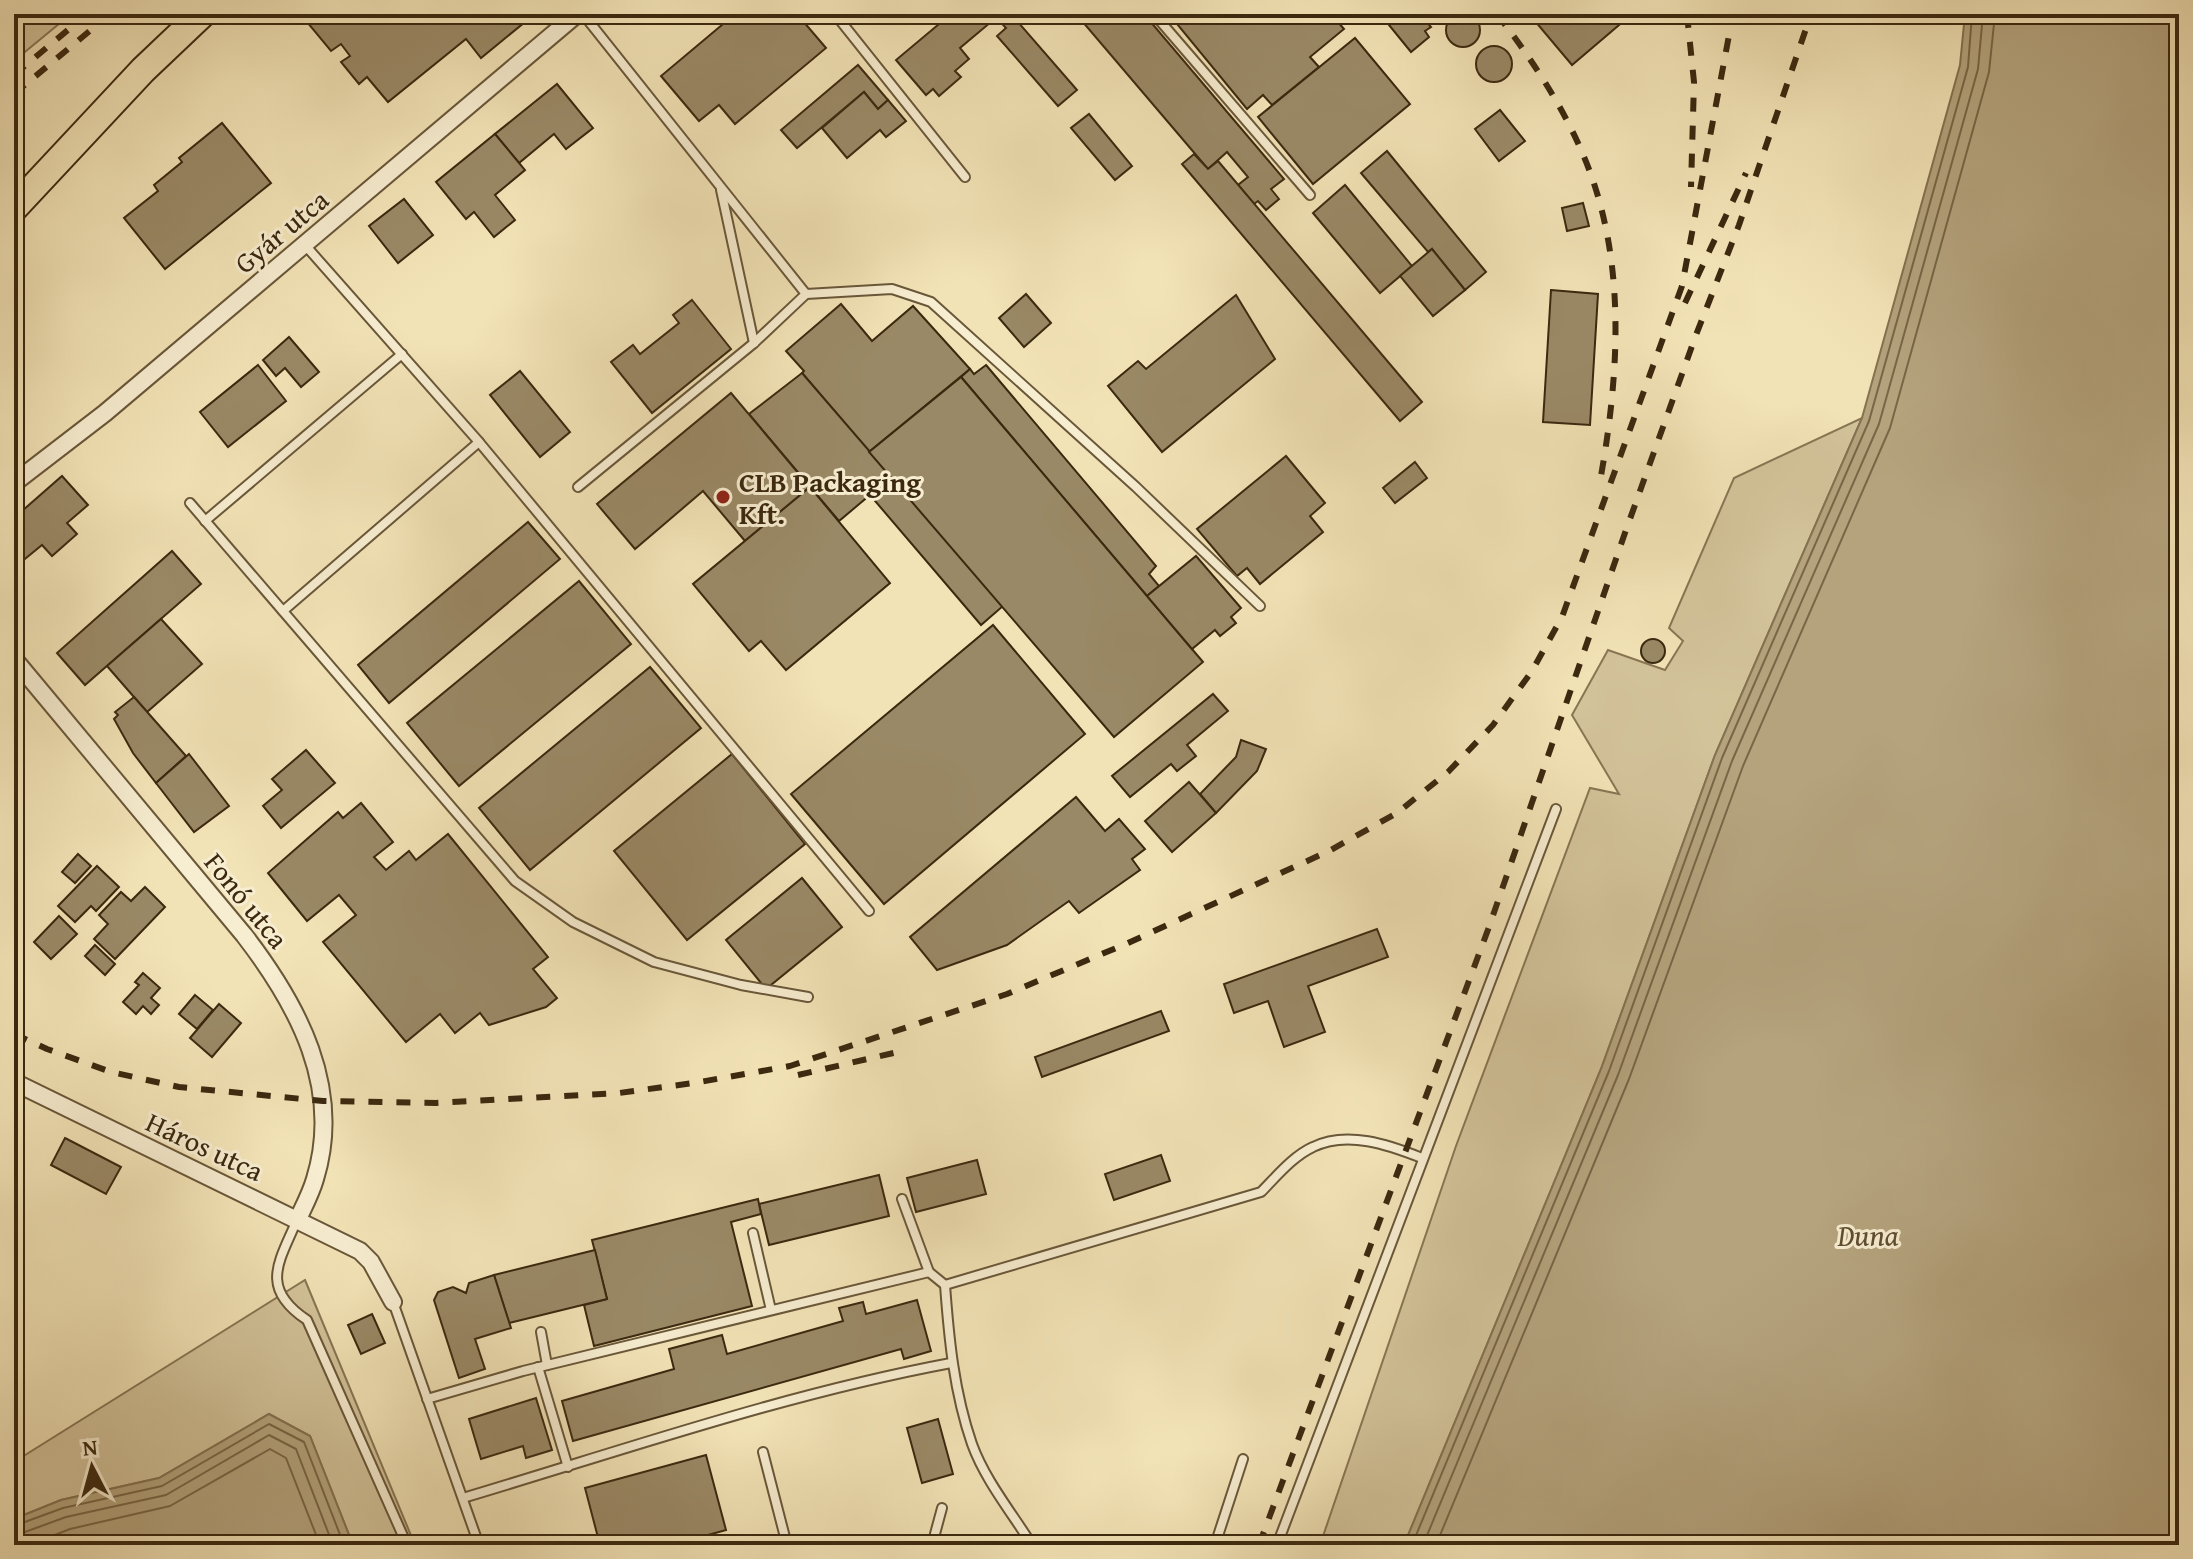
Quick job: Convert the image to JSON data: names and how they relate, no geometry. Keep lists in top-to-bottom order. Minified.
{"streets":{"street":["Gyár utca","Fonó utca","Háros utca"]},"crossings":[["Fonó utca","Háros utca"]],"water":["Duna"],"places":["CLB Packaging Kft."],"north":"top"}
